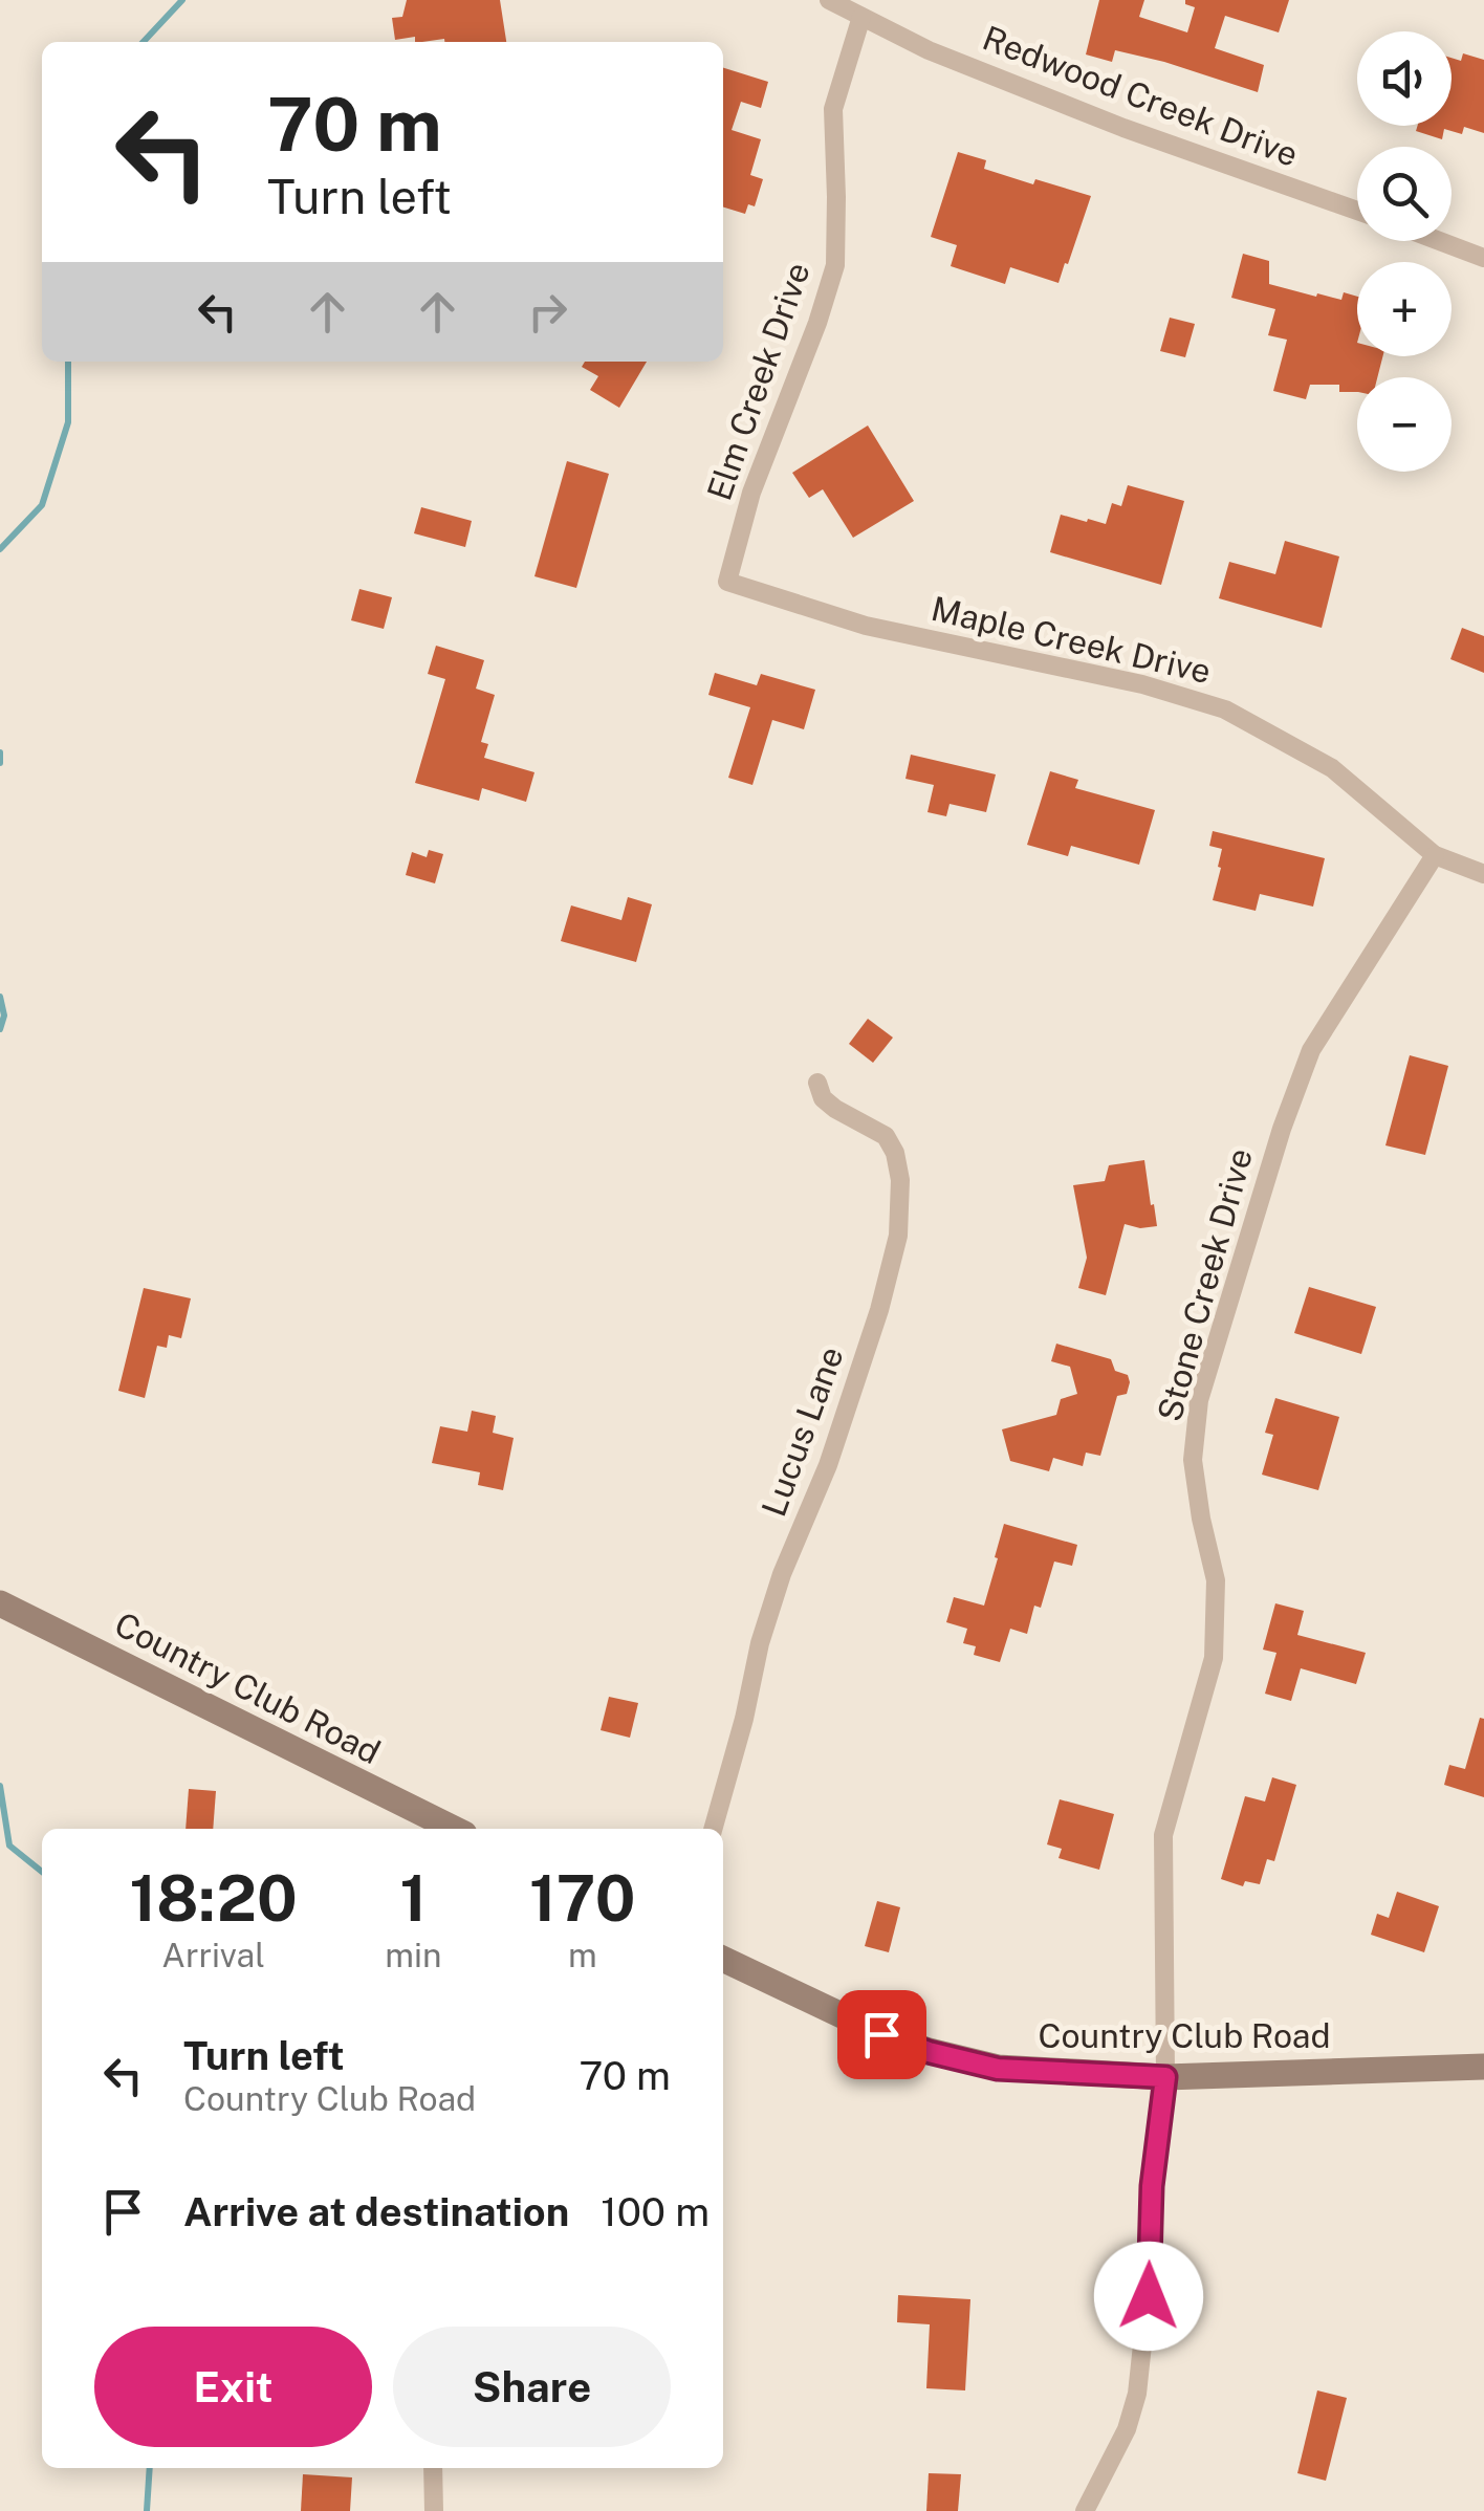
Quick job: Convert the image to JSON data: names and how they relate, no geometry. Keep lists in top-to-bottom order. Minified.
{"streets":{"main road":["Country Club Road"],"street":["Redwood Creek Drive","Elm Creek Drive","Maple Creek Drive","Stone Creek Drive","Lucus Lane"]},"crossings":[["Redwood Creek Drive","Elm Creek Drive"],["Elm Creek Drive","Maple Creek Drive"],["Maple Creek Drive","Stone Creek Drive"],["Stone Creek Drive","Country Club Road"]],"page":{"map_buttons":["+","−"],"turn":["70 m","Turn left"],"eta":["18:20","Arrival","1","min","170","m"],"list":[{"name":"Turn left","note":"Country Club Road","value":"70 m"},{"name":"Arrive at destination","value":"100 m"}],"buttons":["Exit","Share"]}}
